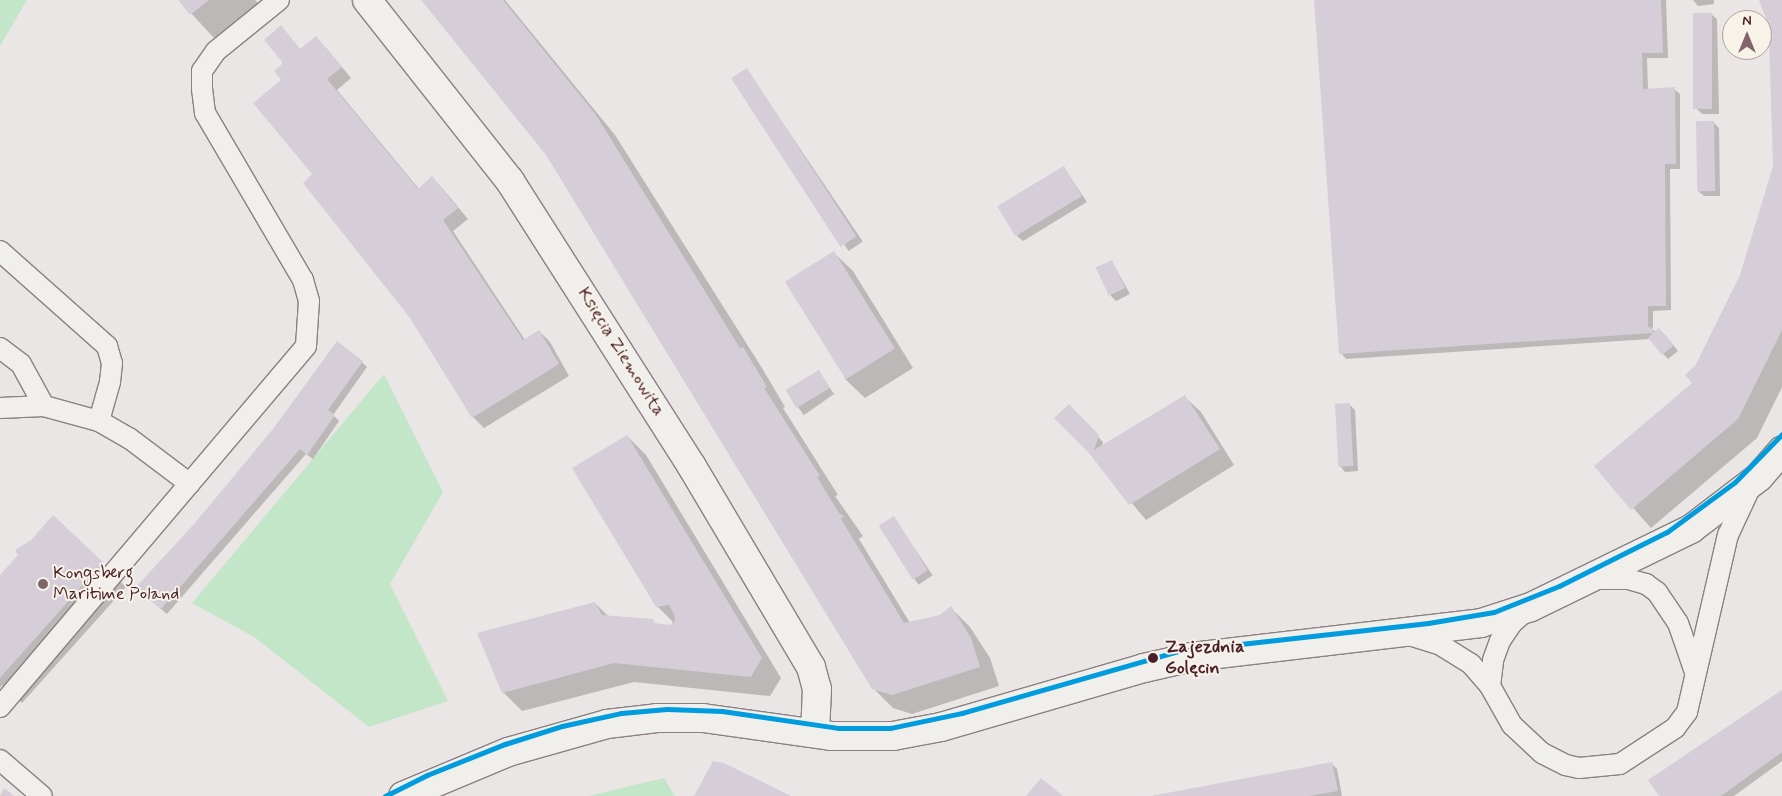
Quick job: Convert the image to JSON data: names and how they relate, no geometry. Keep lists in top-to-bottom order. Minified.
{"streets":{"street":["Księcia Ziemowita"]},"places":["Kongsberg Maritime Poland","Zajezdnia Golęcin"],"north":"top"}
